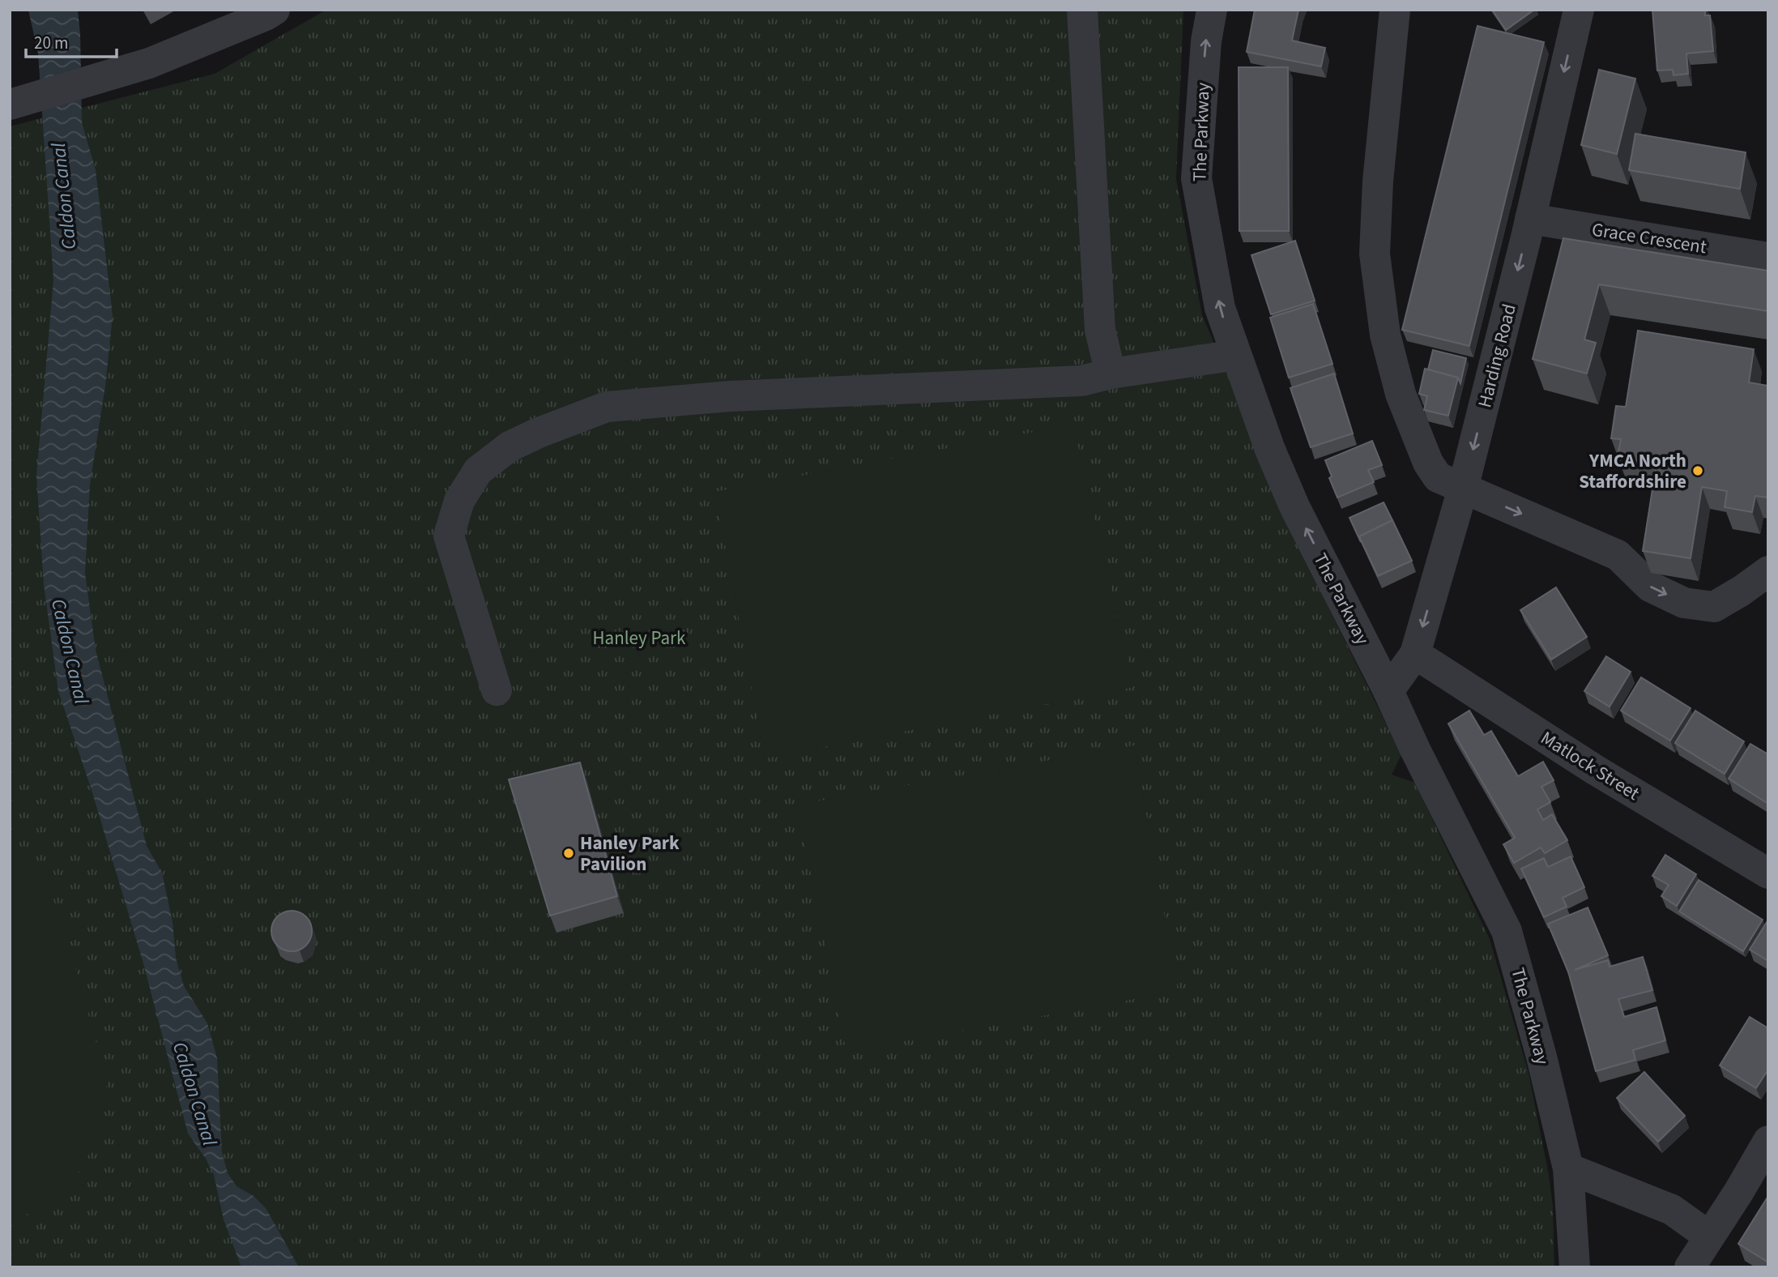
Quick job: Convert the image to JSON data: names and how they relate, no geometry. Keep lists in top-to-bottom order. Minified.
{"streets":{"street":["The Parkway","Grace Crescent","Harding Road","Matlock Street"]},"crossings":[["The Parkway","Harding Road"],["Grace Crescent","Harding Road"],["Harding Road","Matlock Street"]],"one_way":["Harding Road"],"water":["Caldon Canal"],"parks":["Hanley Park"],"places":["YMCA North Staffordshire","Hanley Park Pavilion"],"scale_bar":"20 m"}
